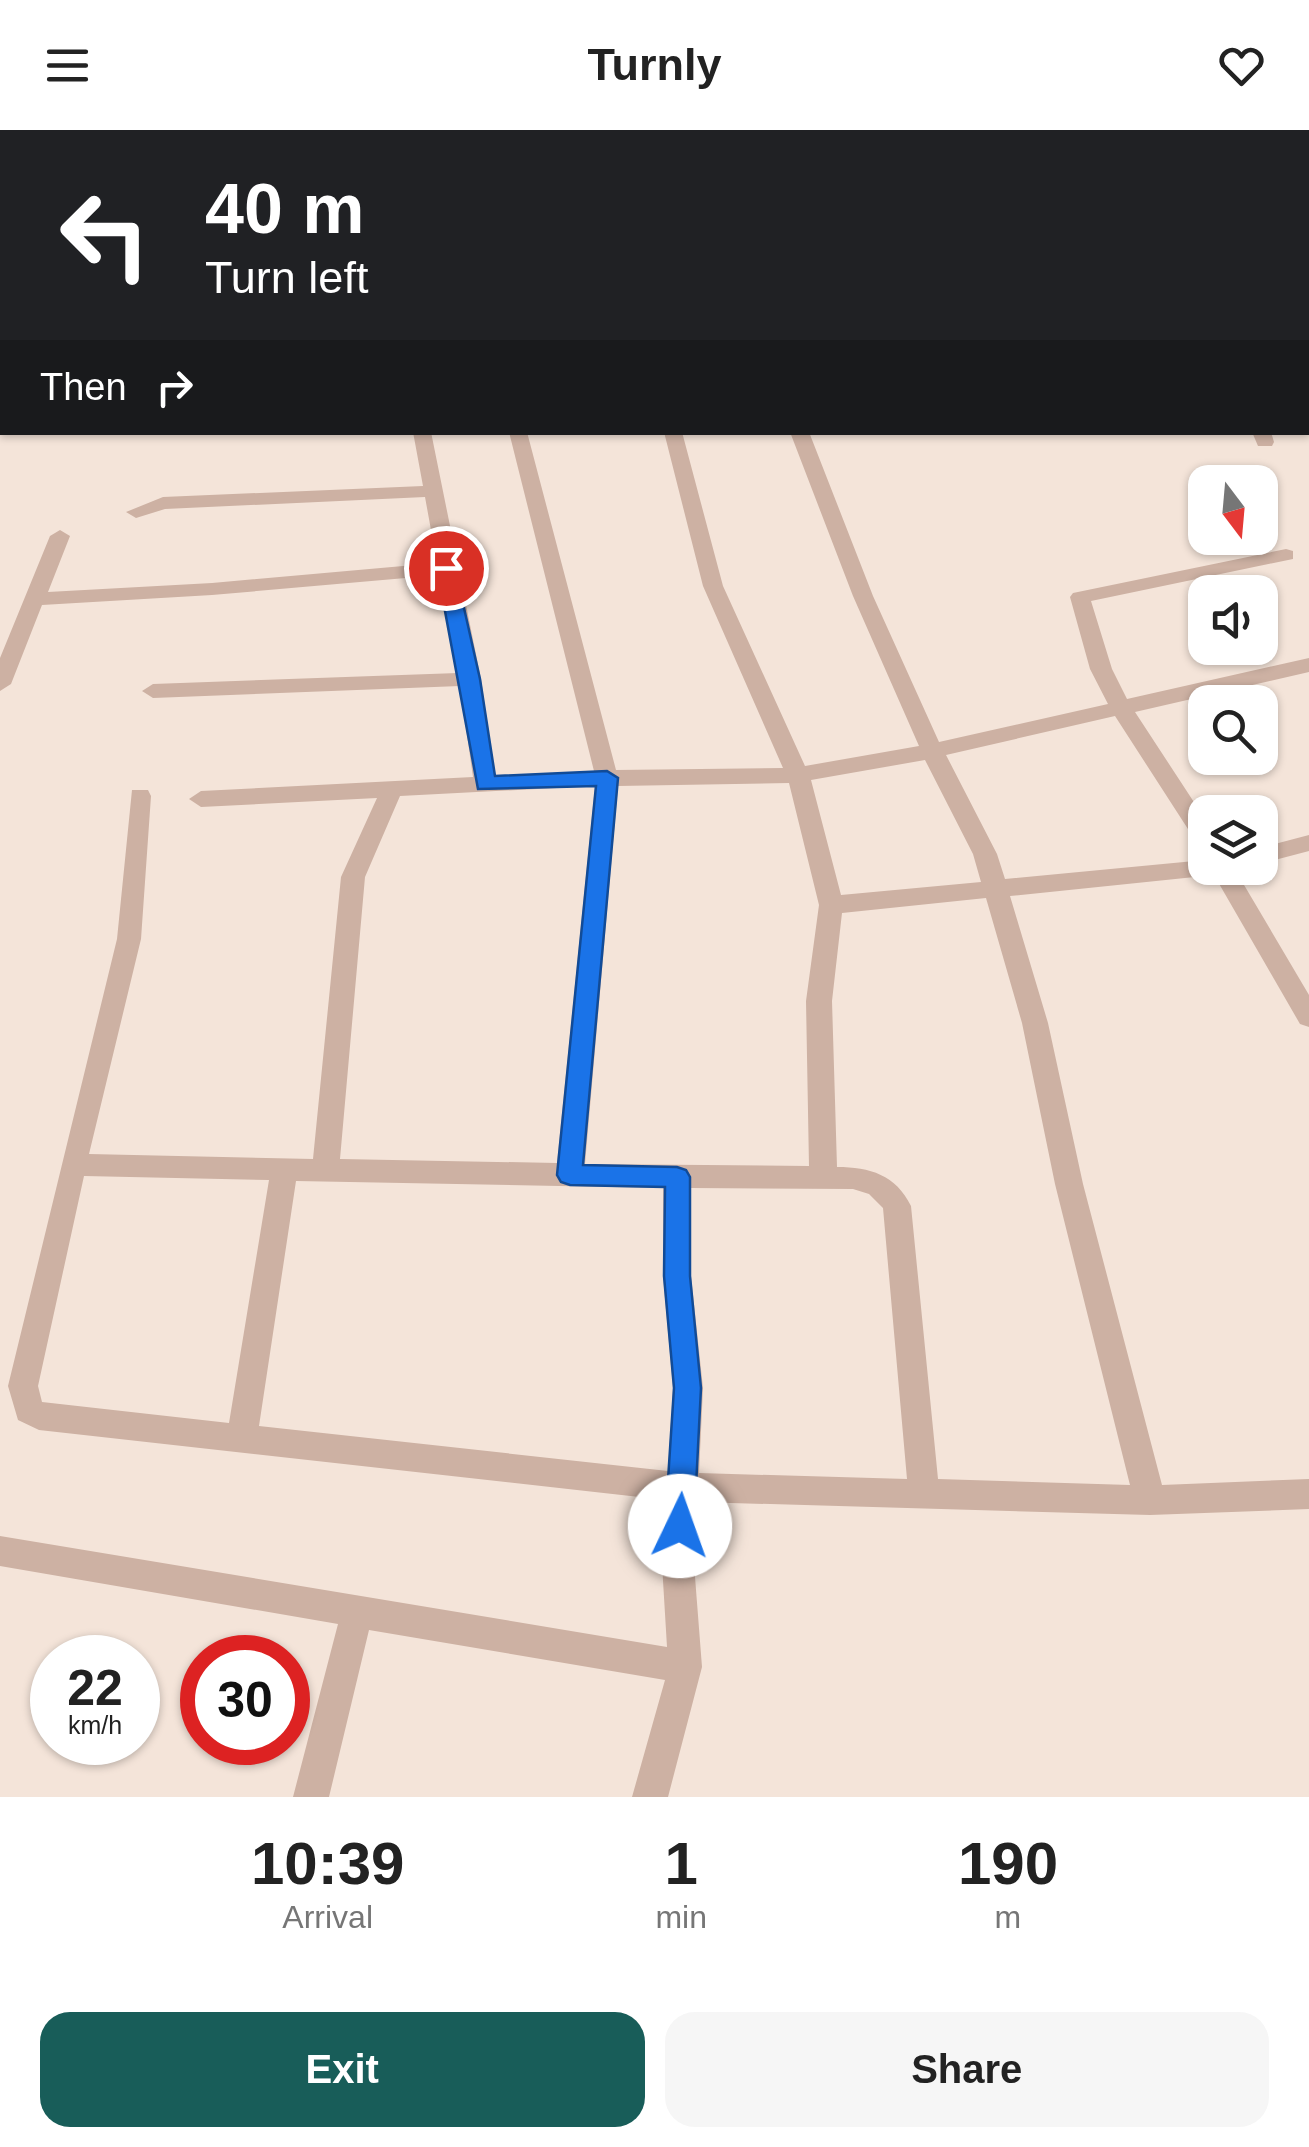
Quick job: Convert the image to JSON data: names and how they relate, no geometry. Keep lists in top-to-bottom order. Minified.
{"north":"bottom","page":{"header":"Turnly","turn":["40 m","Turn left"],"then":"Then","speed":"22 km/h","limit":"30","eta":["10:39","Arrival","1","min","190","m"],"buttons":["Exit","Share"]}}
